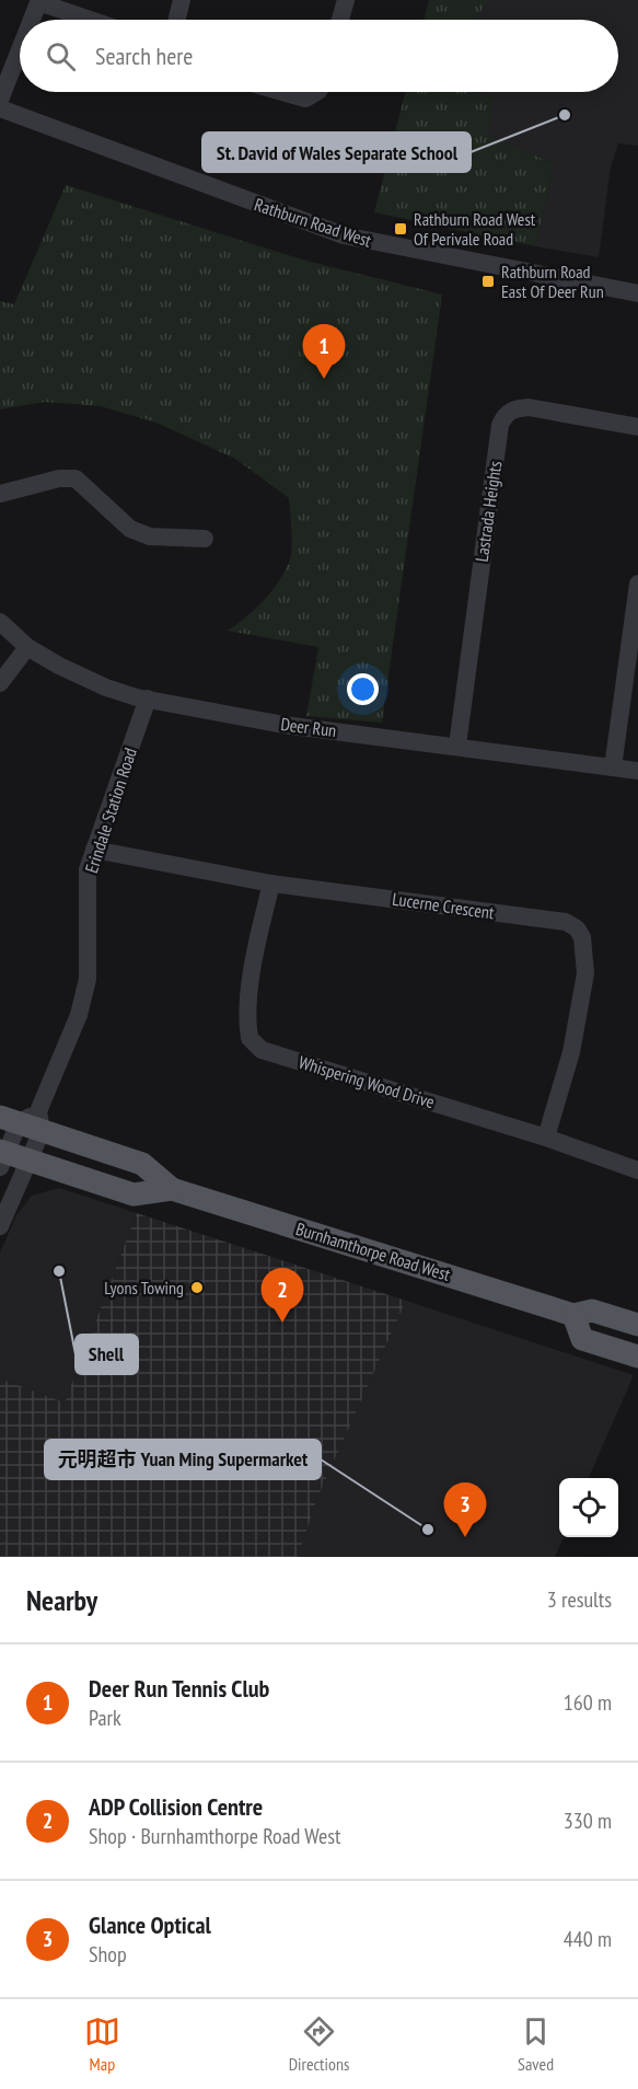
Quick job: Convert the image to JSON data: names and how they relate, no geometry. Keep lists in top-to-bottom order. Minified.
{"streets":{"main road":["Burnhamthorpe Road West"],"street":["Rathburn Road West","Lastrada Heights","Deer Run","Erindale Station Road","Lucerne Crescent","Whispering Wood Drive"]},"crossings":[["Lastrada Heights","Deer Run"],["Deer Run","Erindale Station Road"],["Erindale Station Road","Lucerne Crescent"],["Erindale Station Road","Burnhamthorpe Road West"],["Lucerne Crescent","Whispering Wood Drive"]],"places":{"other":["St. David of Wales Separate School","Shell","Lyons Towing","元明超市 Yuan Ming Supermarket"],"transit":["Rathburn Road West Of Perivale Road","Rathburn Road East Of Deer Run"]},"page":{"search":"Search here","pins":["1","2","3"],"heading":["Nearby","3 results"],"list":[{"mark":"1","name":"Deer Run Tennis Club","note":"Park","value":"160 m"},{"mark":"2","name":"ADP Collision Centre","note":"Shop · Burnhamthorpe Road West","value":"330 m"},{"mark":"3","name":"Glance Optical","note":"Shop","value":"440 m"}],"nav":["Map","Directions","Saved"]}}
